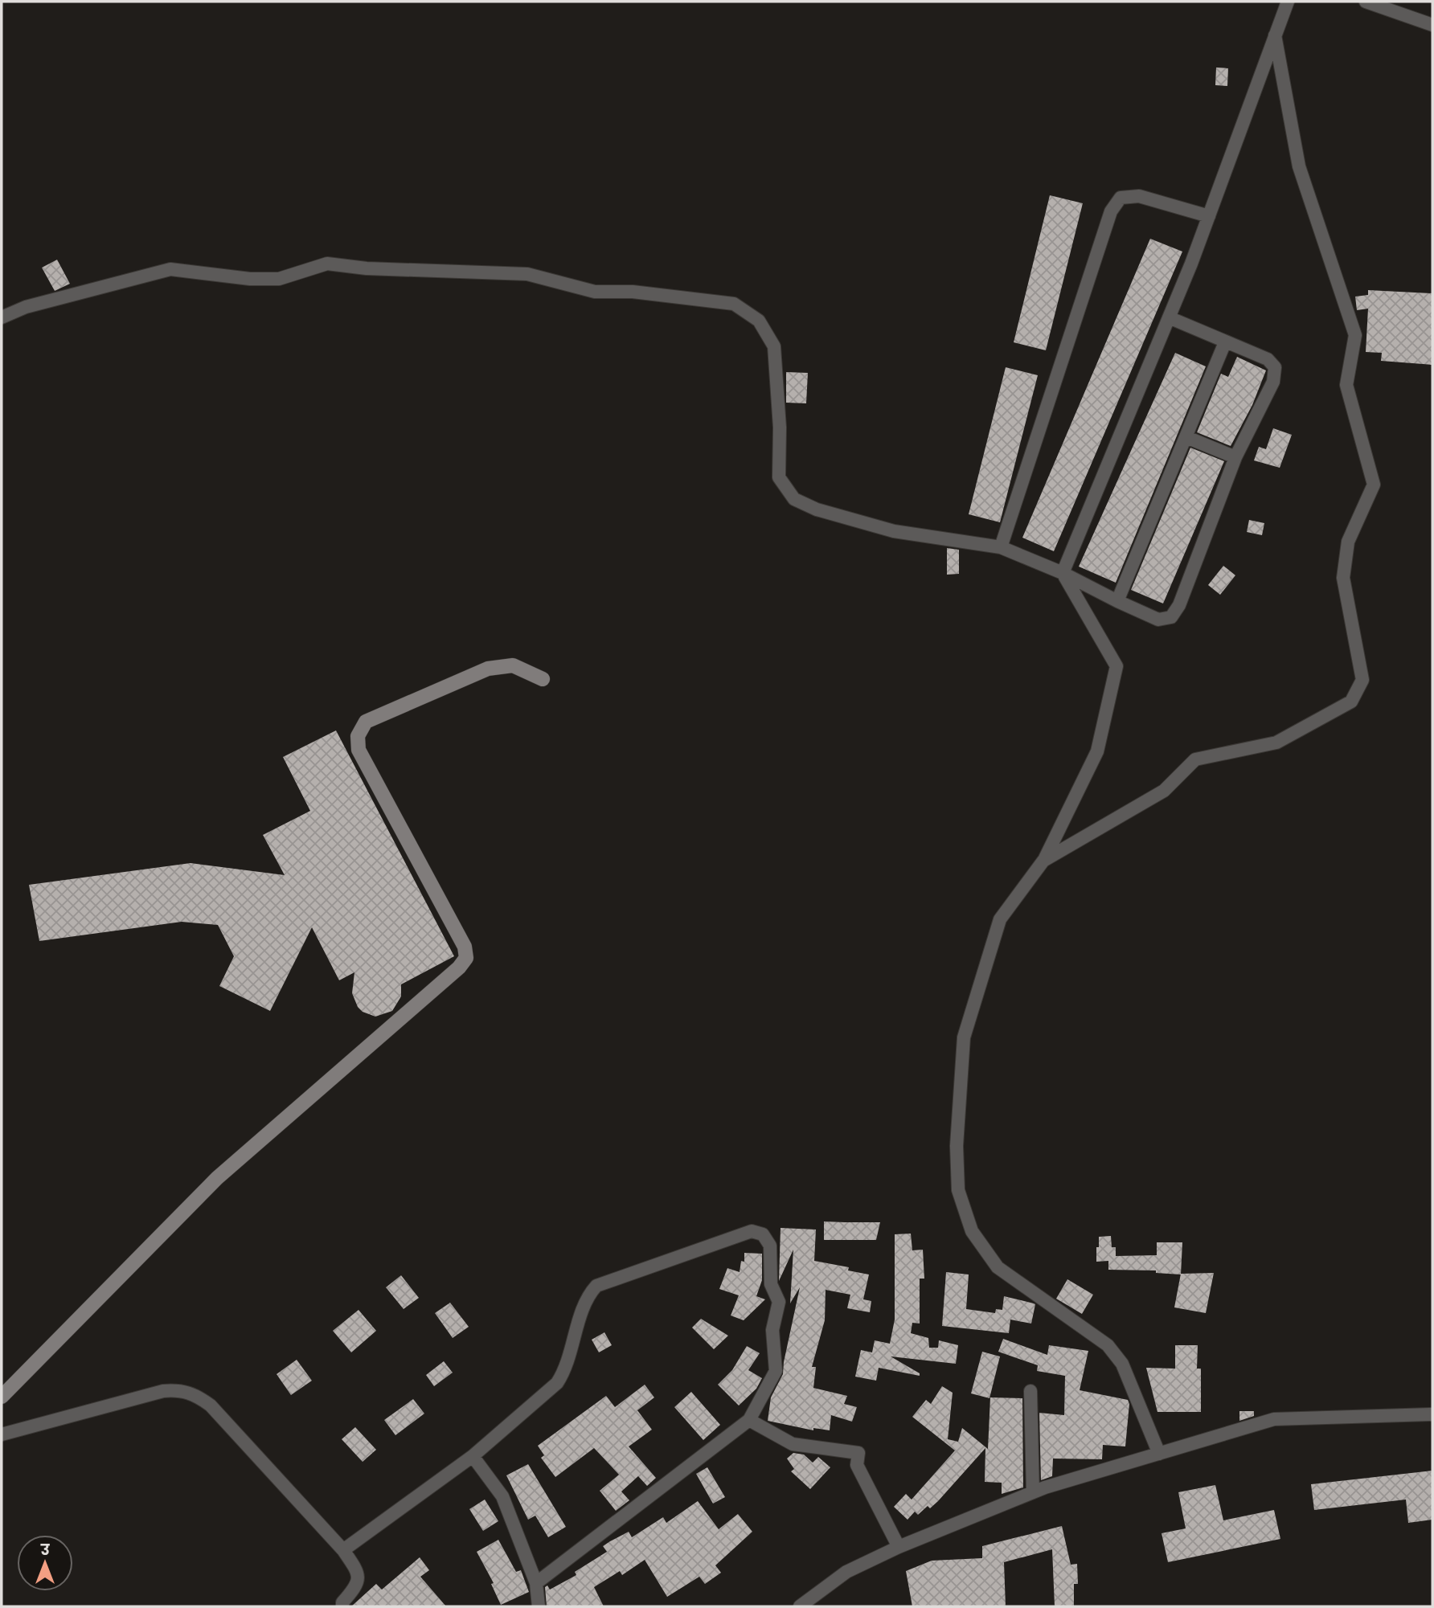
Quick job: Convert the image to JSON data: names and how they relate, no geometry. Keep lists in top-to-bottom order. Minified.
{"north":"top"}
